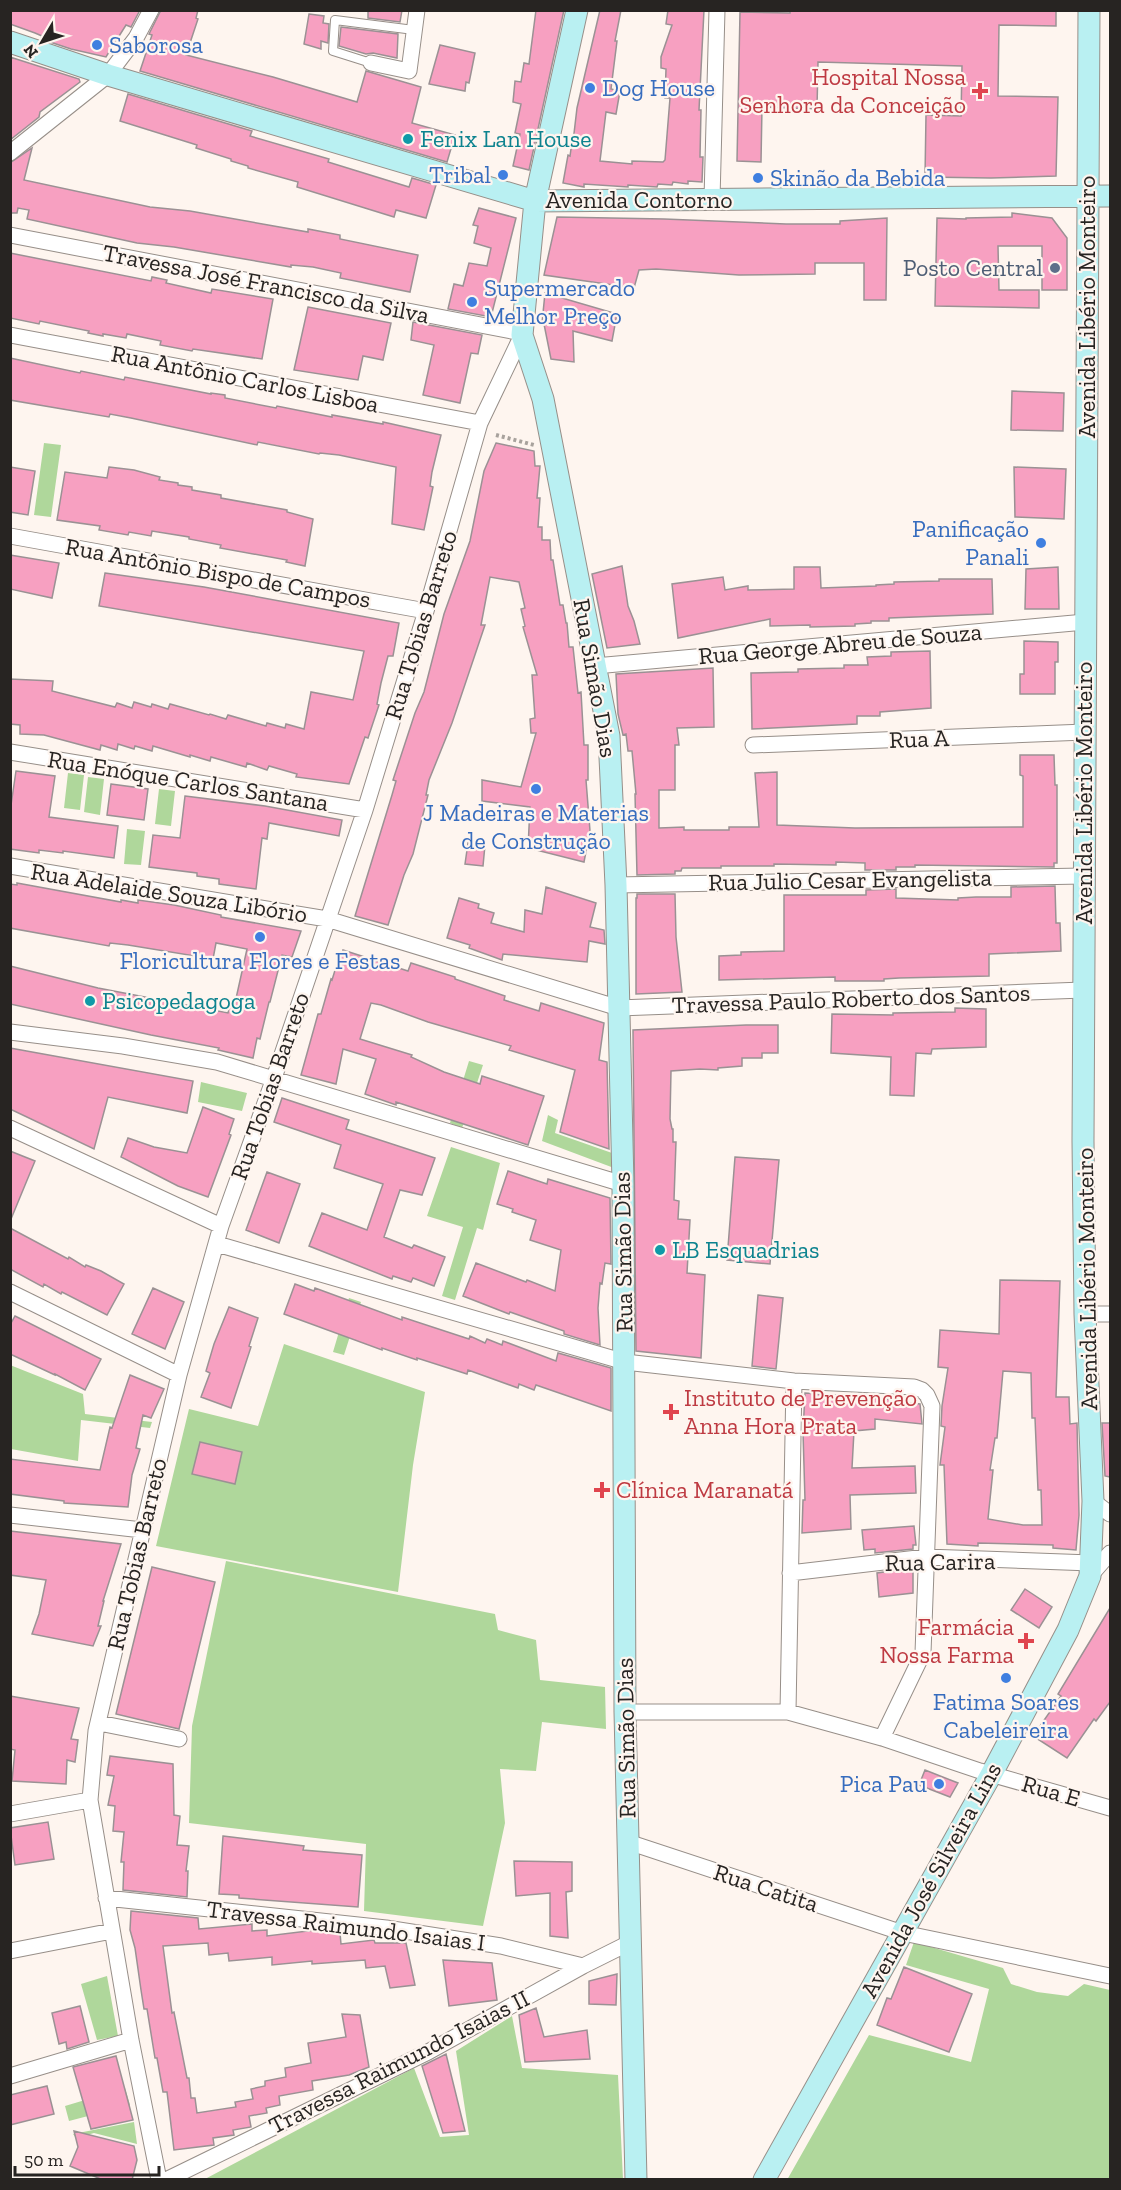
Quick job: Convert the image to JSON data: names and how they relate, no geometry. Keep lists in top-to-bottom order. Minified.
{"streets":{"main road":["Avenida Contorno","Avenida Libério Monteiro","Rua Tobias Barreto","Rua Simão Dias","Avenida José Silveira Lins"],"street":["Travessa José Francisco da Silva","Rua Antônio Carlos Lisboa","Rua Antônio Bispo de Campos","Rua George Abreu de Souza","Rua A","Rua Enóque Carlos Santana","Rua Julio Cesar Evangelista","Rua Adelaide Souza Libório","Travessa Paulo Roberto dos Santos","Rua Carira","Rua E","Rua Catita","Travessa Raimundo Isaias I","Travessa Raimundo Isaias II"]},"crossings":[["Avenida Contorno","Avenida Libério Monteiro"],["Avenida Contorno","Rua Tobias Barreto"],["Travessa José Francisco da Silva","Rua Tobias Barreto"],["Travessa José Francisco da Silva","Rua Simão Dias"],["Avenida Libério Monteiro","Rua George Abreu de Souza"],["Avenida Libério Monteiro","Rua A"],["Avenida Libério Monteiro","Rua Julio Cesar Evangelista"],["Avenida Libério Monteiro","Travessa Paulo Roberto dos Santos"],["Avenida Libério Monteiro","Rua Carira"],["Avenida Libério Monteiro","Avenida José Silveira Lins"],["Rua Antônio Carlos Lisboa","Rua Tobias Barreto"],["Rua Antônio Bispo de Campos","Rua Tobias Barreto"],["Rua Tobias Barreto","Rua Simão Dias"],["Rua Tobias Barreto","Rua Enóque Carlos Santana"],["Rua Tobias Barreto","Rua Adelaide Souza Libório"],["Rua Tobias Barreto","Travessa Raimundo Isaias I"],["Rua George Abreu de Souza","Rua Simão Dias"],["Rua Simão Dias","Rua Julio Cesar Evangelista"],["Rua Simão Dias","Rua Adelaide Souza Libório"],["Rua Simão Dias","Travessa Paulo Roberto dos Santos"],["Rua Simão Dias","Rua E"],["Rua Simão Dias","Rua Catita"],["Rua Simão Dias","Travessa Raimundo Isaias II"],["Rua Adelaide Souza Libório","Travessa Paulo Roberto dos Santos"],["Rua Carira","Avenida José Silveira Lins"],["Rua E","Avenida José Silveira Lins"],["Avenida José Silveira Lins","Rua Catita"],["Travessa Raimundo Isaias I","Travessa Raimundo Isaias II"]],"places":{"other":["Saborosa","Dog House","Fenix Lan House","Tribal","Skinão da Bebida","Posto Central","Supermercado Melhor Preço","Panificação Panali","J Madeiras e Materias de Construção","Floricultura Flores e Festas","Psicopedagoga","LB Esquadrias","Fatima Soares Cabeleireira","Pica Pau"],"health":["Hospital Nossa Senhora da Conceição","Instituto de Prevenção Anna Hora Prata","Clínica Maranatá","Farmácia Nossa Farma"]},"scale_bar":"50 m","north":"bottom left"}
